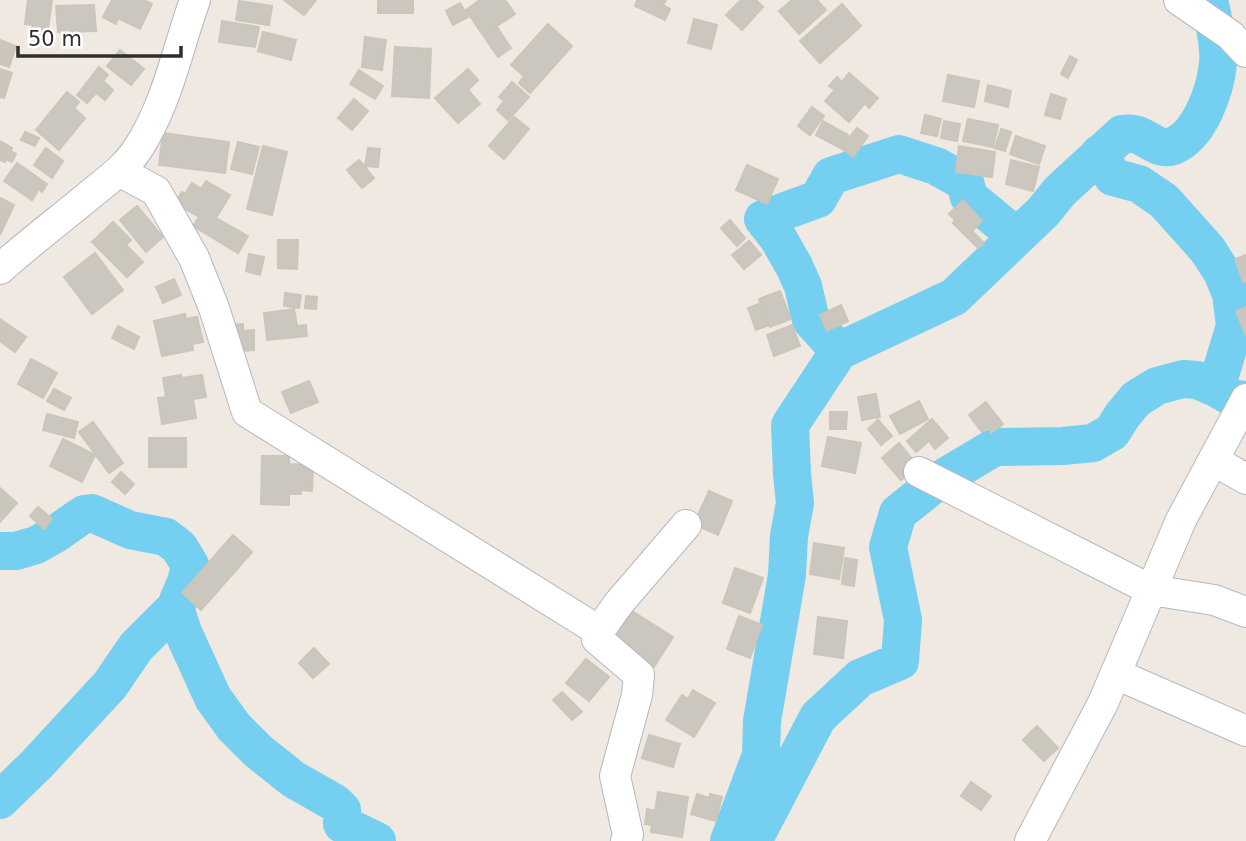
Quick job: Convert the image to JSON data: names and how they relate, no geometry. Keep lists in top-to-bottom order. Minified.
{"scale_bar":"50 m"}
